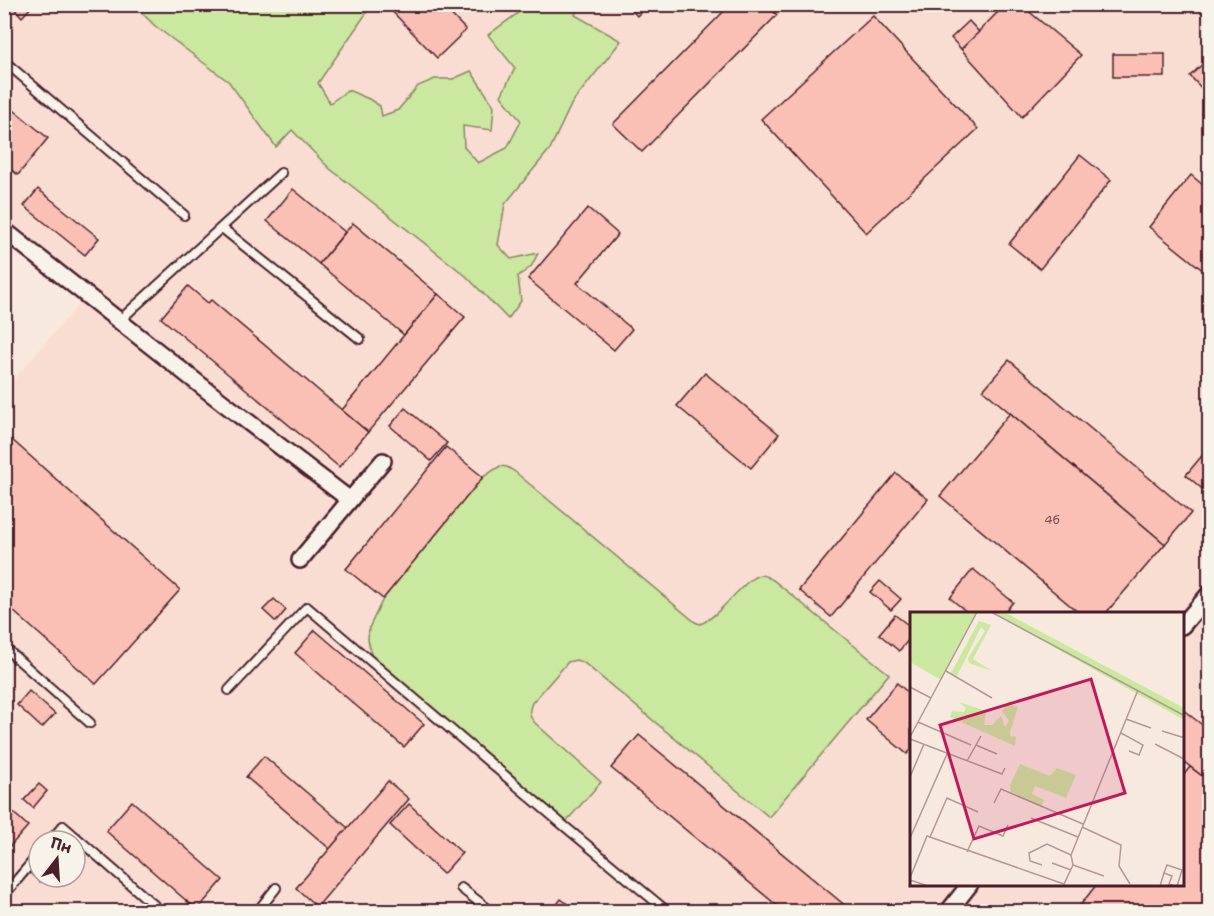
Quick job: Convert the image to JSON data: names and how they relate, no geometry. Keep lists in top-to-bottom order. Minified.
{"house_numbers":["4б"],"north":"top"}
